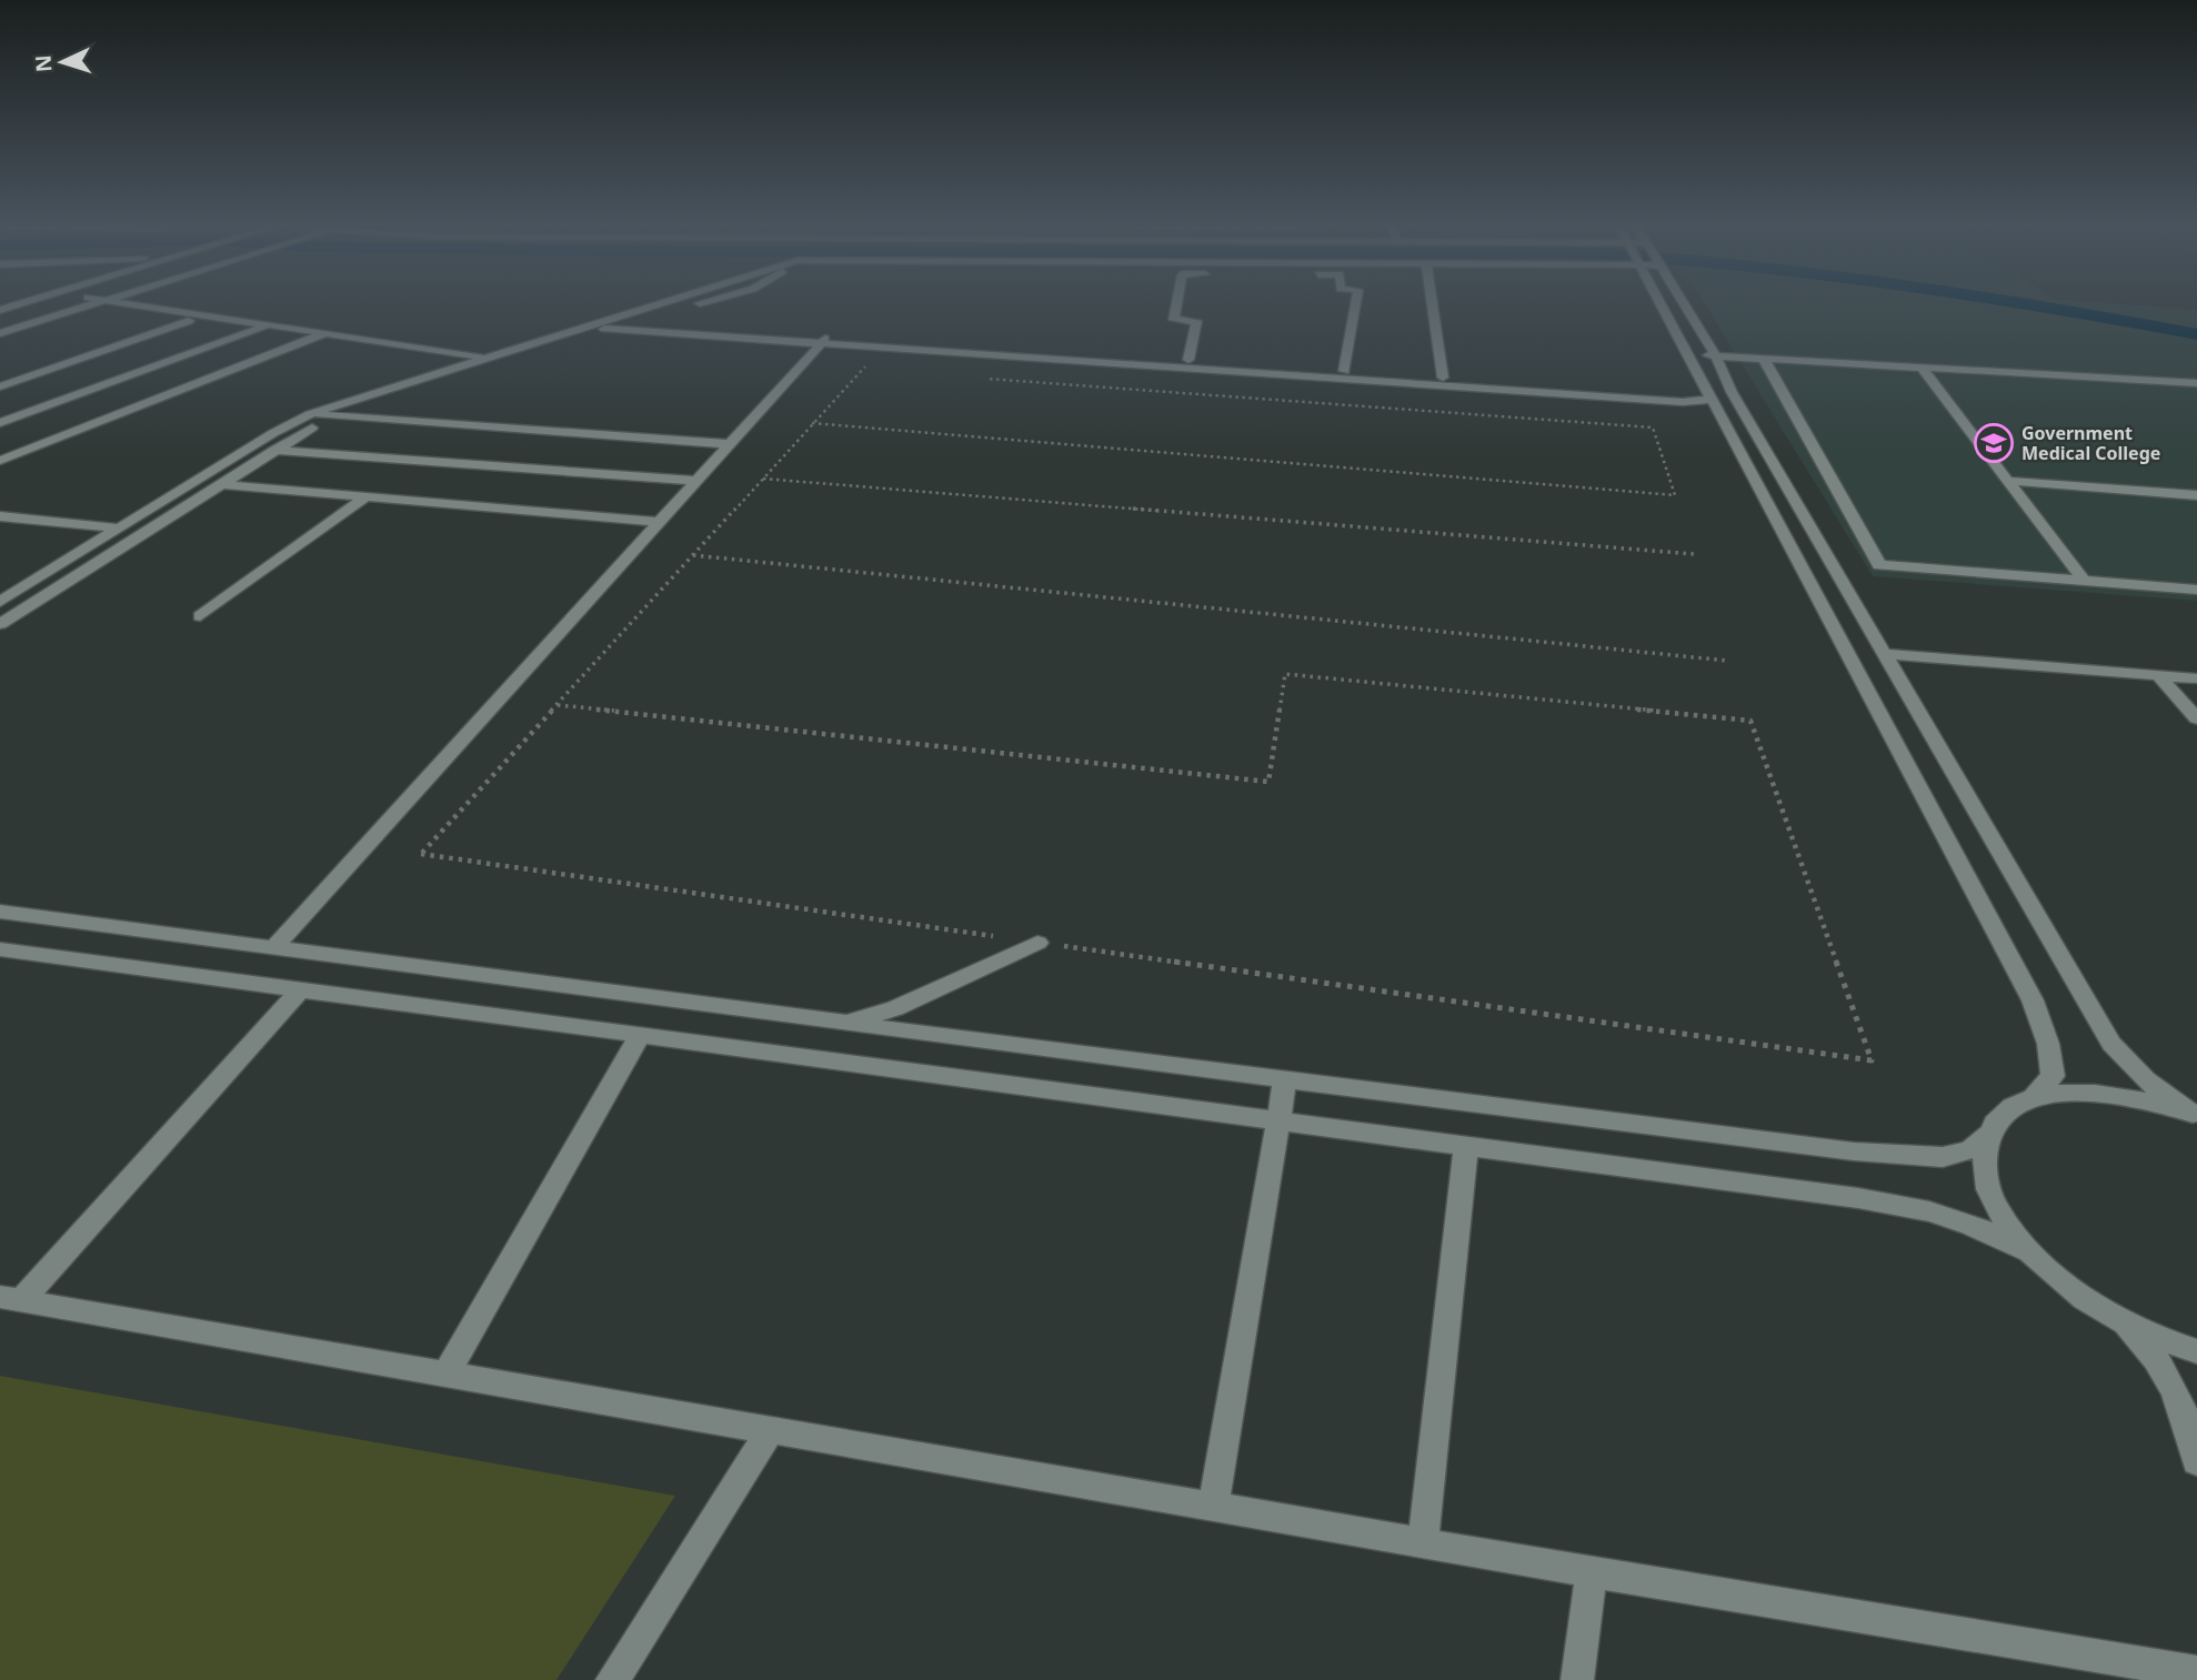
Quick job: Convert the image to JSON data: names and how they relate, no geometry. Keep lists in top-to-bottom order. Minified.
{"places":{"school or university":["Government Medical College"]},"north":"left"}
